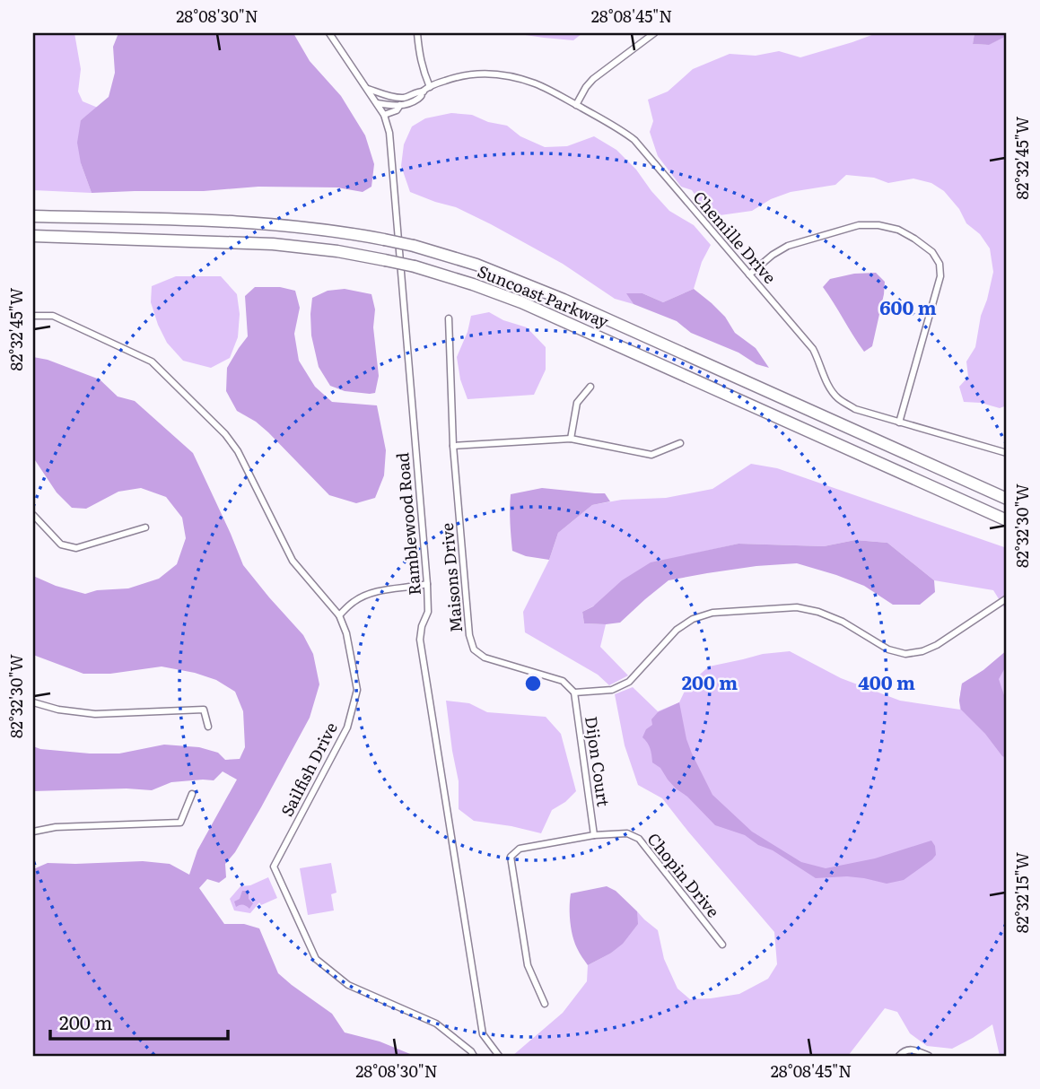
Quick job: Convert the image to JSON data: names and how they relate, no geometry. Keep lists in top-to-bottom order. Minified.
{"streets":{"highway":["Suncoast Parkway"],"street":["Chemille Drive","Ramblewood Road","Maisons Drive","Dijon Court","Sailfish Drive","Chopin Drive"]},"crossings":[["Chemille Drive","Ramblewood Road"],["Maisons Drive","Dijon Court"],["Dijon Court","Chopin Drive"]],"scale_bar":"200 m","coordinates":["28°08'30\"N","28°08'45\"N","82°32'45\"W","82°32'30\"W","82°32'15\"W"],"rings":["600 m","200 m","400 m"]}
